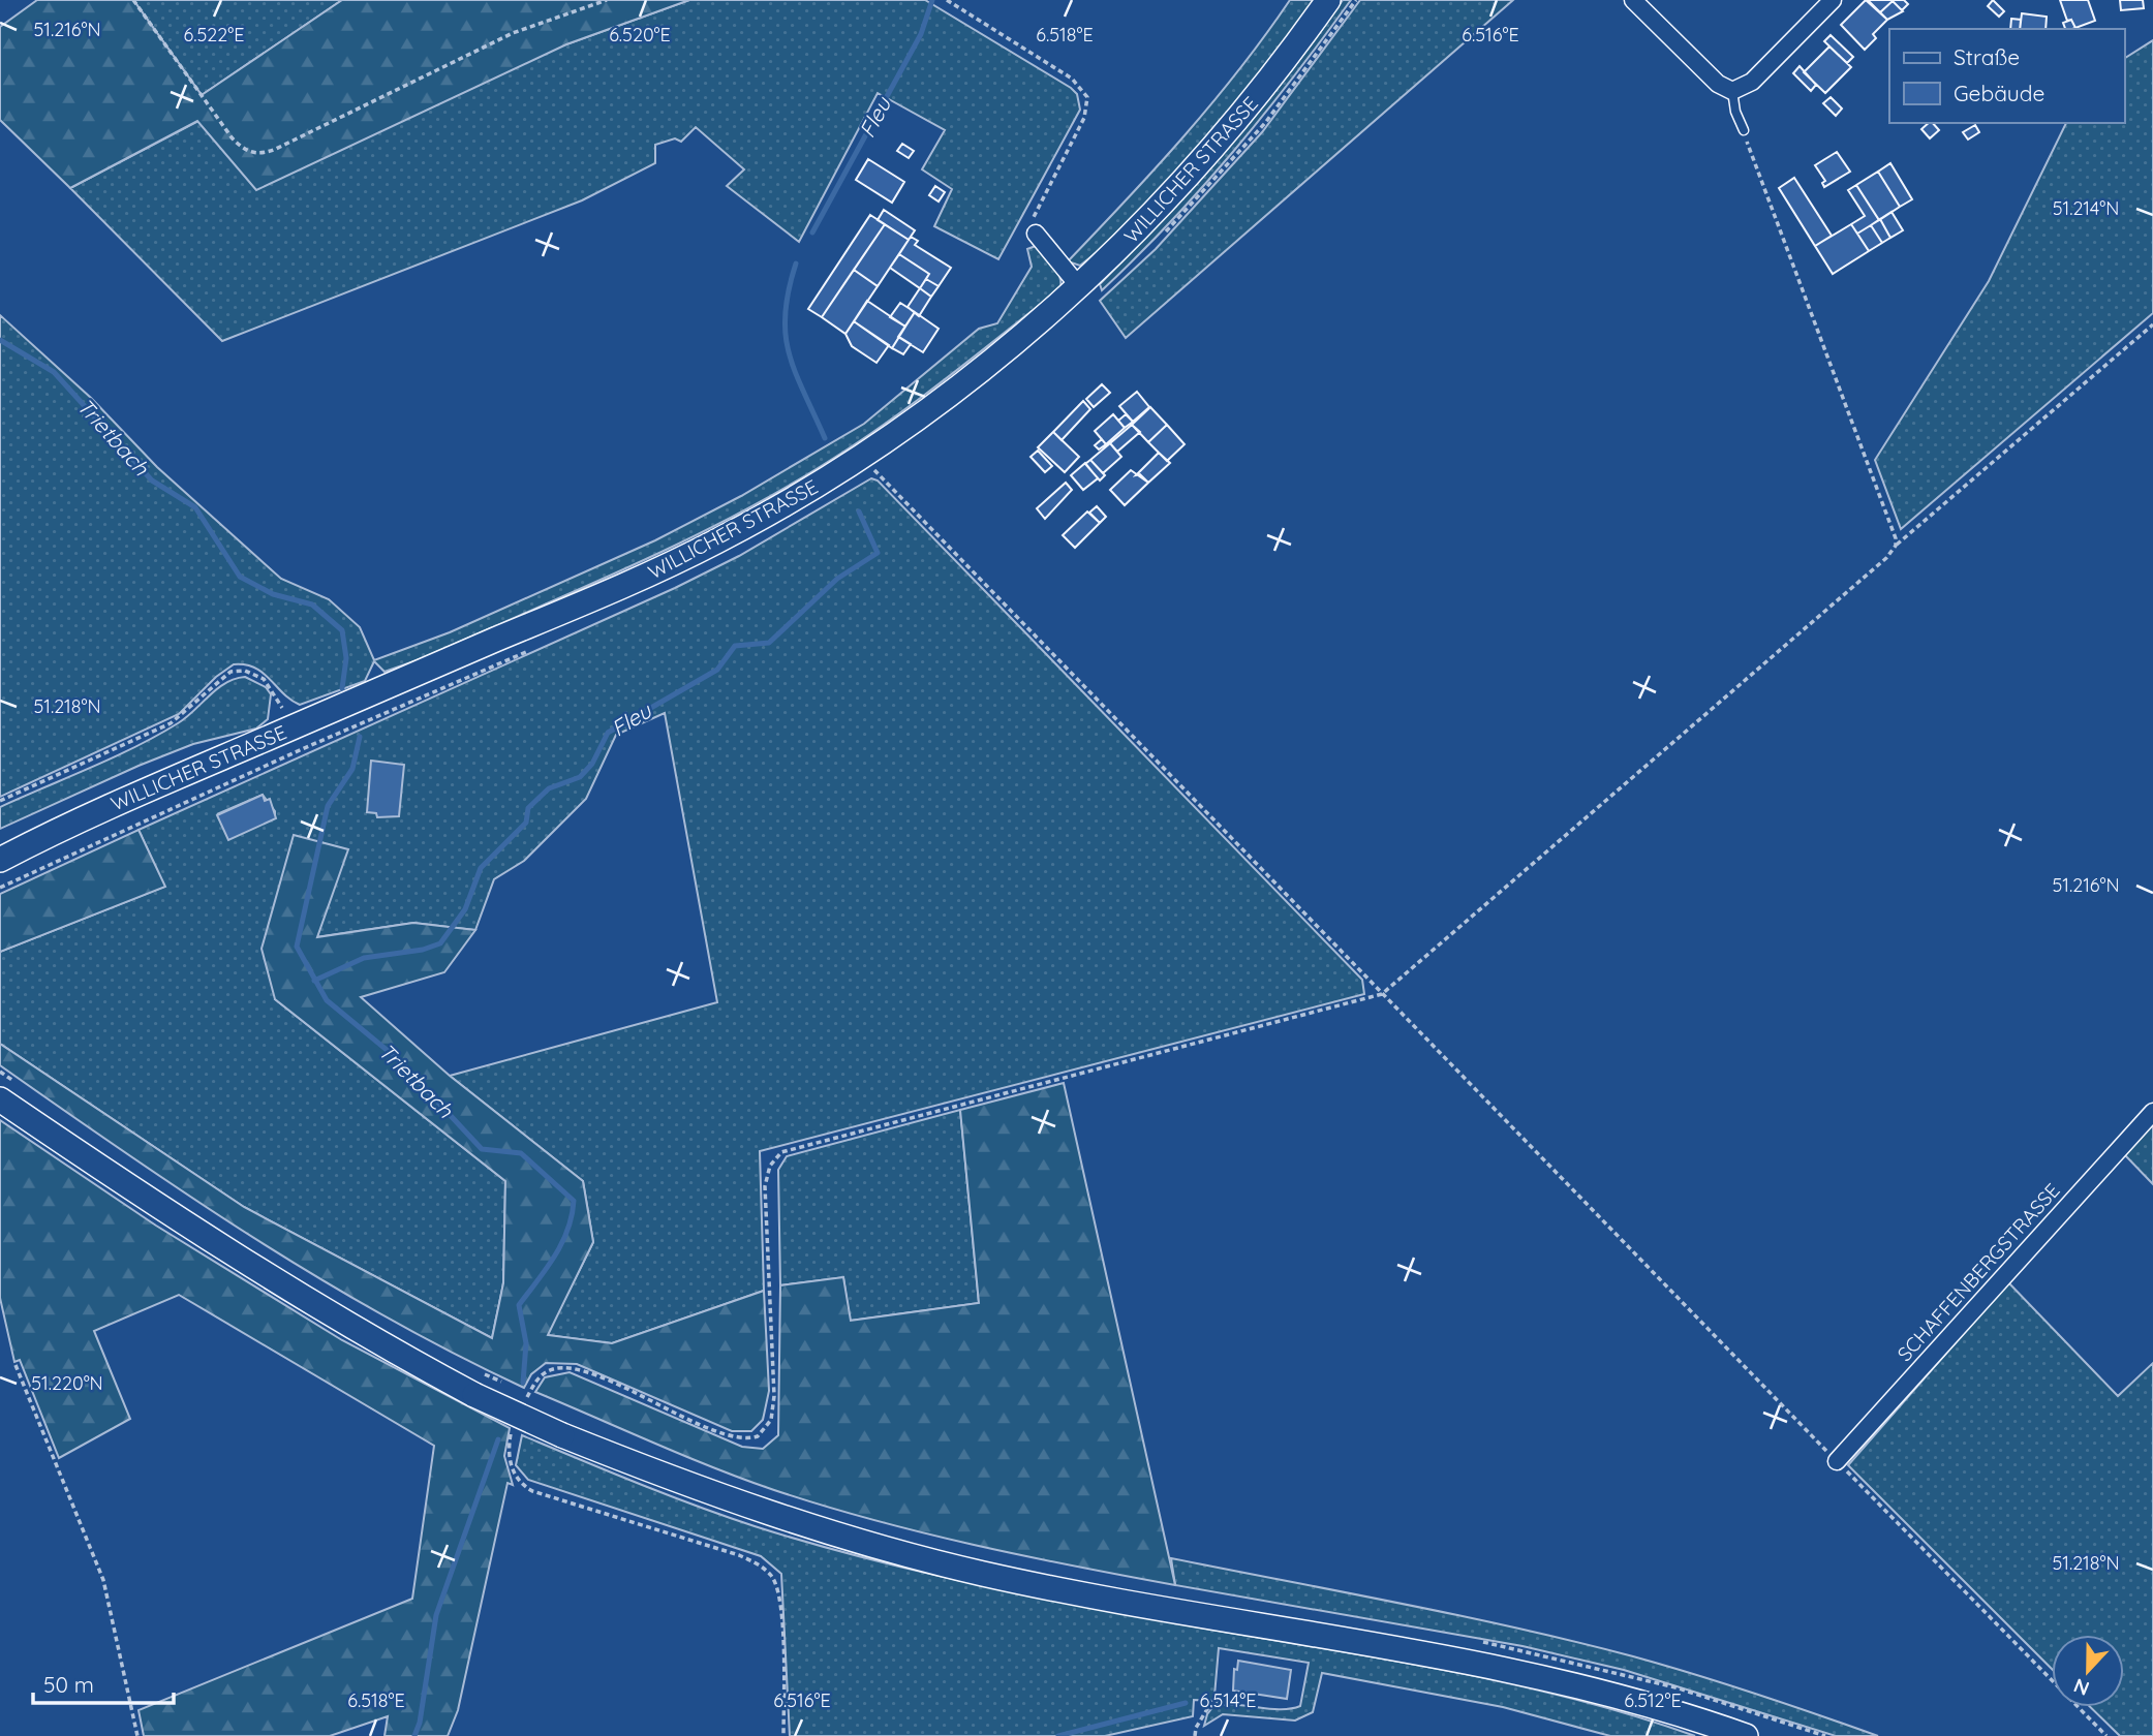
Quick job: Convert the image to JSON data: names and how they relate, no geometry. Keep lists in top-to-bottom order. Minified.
{"streets":{"main road":["WILLICHER STRASSE"],"street":["SCHAFFENBERGSTRASSE"]},"water":["Fleu","Trietbach"],"legend":["Straße","Gebäude"],"scale_bar":"50 m","north":"bottom","coordinates":["51.216°N","6.522°E","6.520°E","6.518°E","6.516°E","51.214°N","51.218°N","51.220°N","6.514°E","6.512°E"]}
